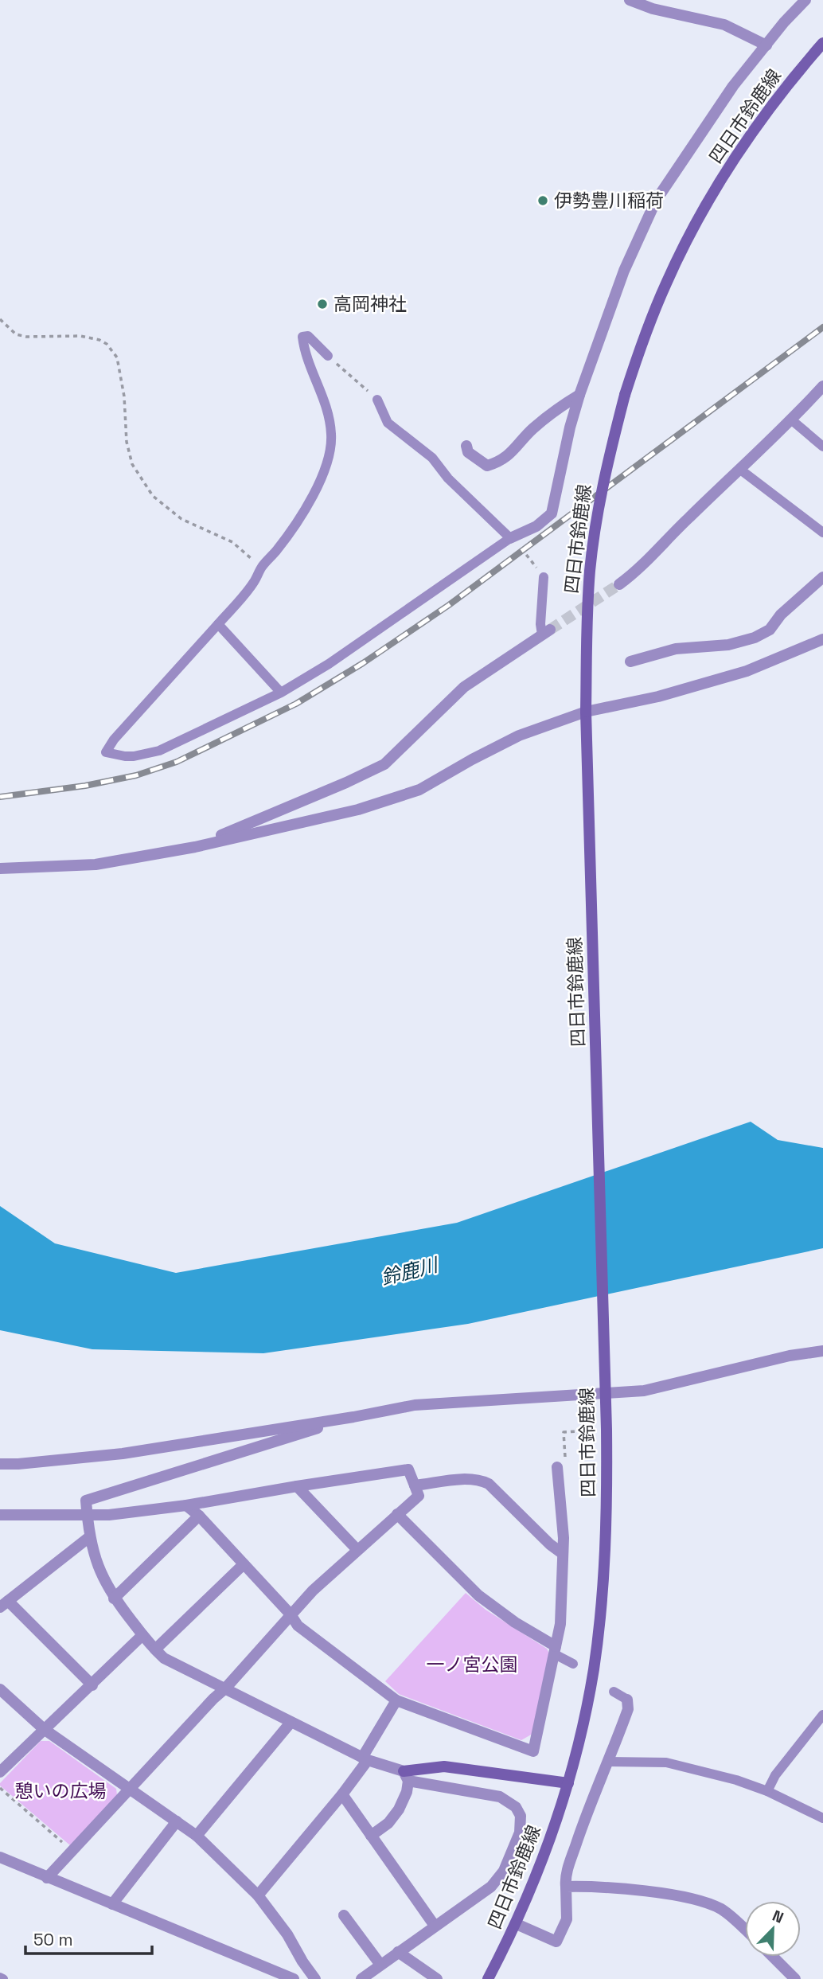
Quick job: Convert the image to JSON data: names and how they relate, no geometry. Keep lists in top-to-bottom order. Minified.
{"streets":{"main road":["四日市鈴鹿線"]},"water":["鈴鹿川"],"parks":["一ノ宮公園","憩いの広場"],"places":["伊勢豊川稲荷","高岡神社"],"scale_bar":"50 m","north":"top right"}
